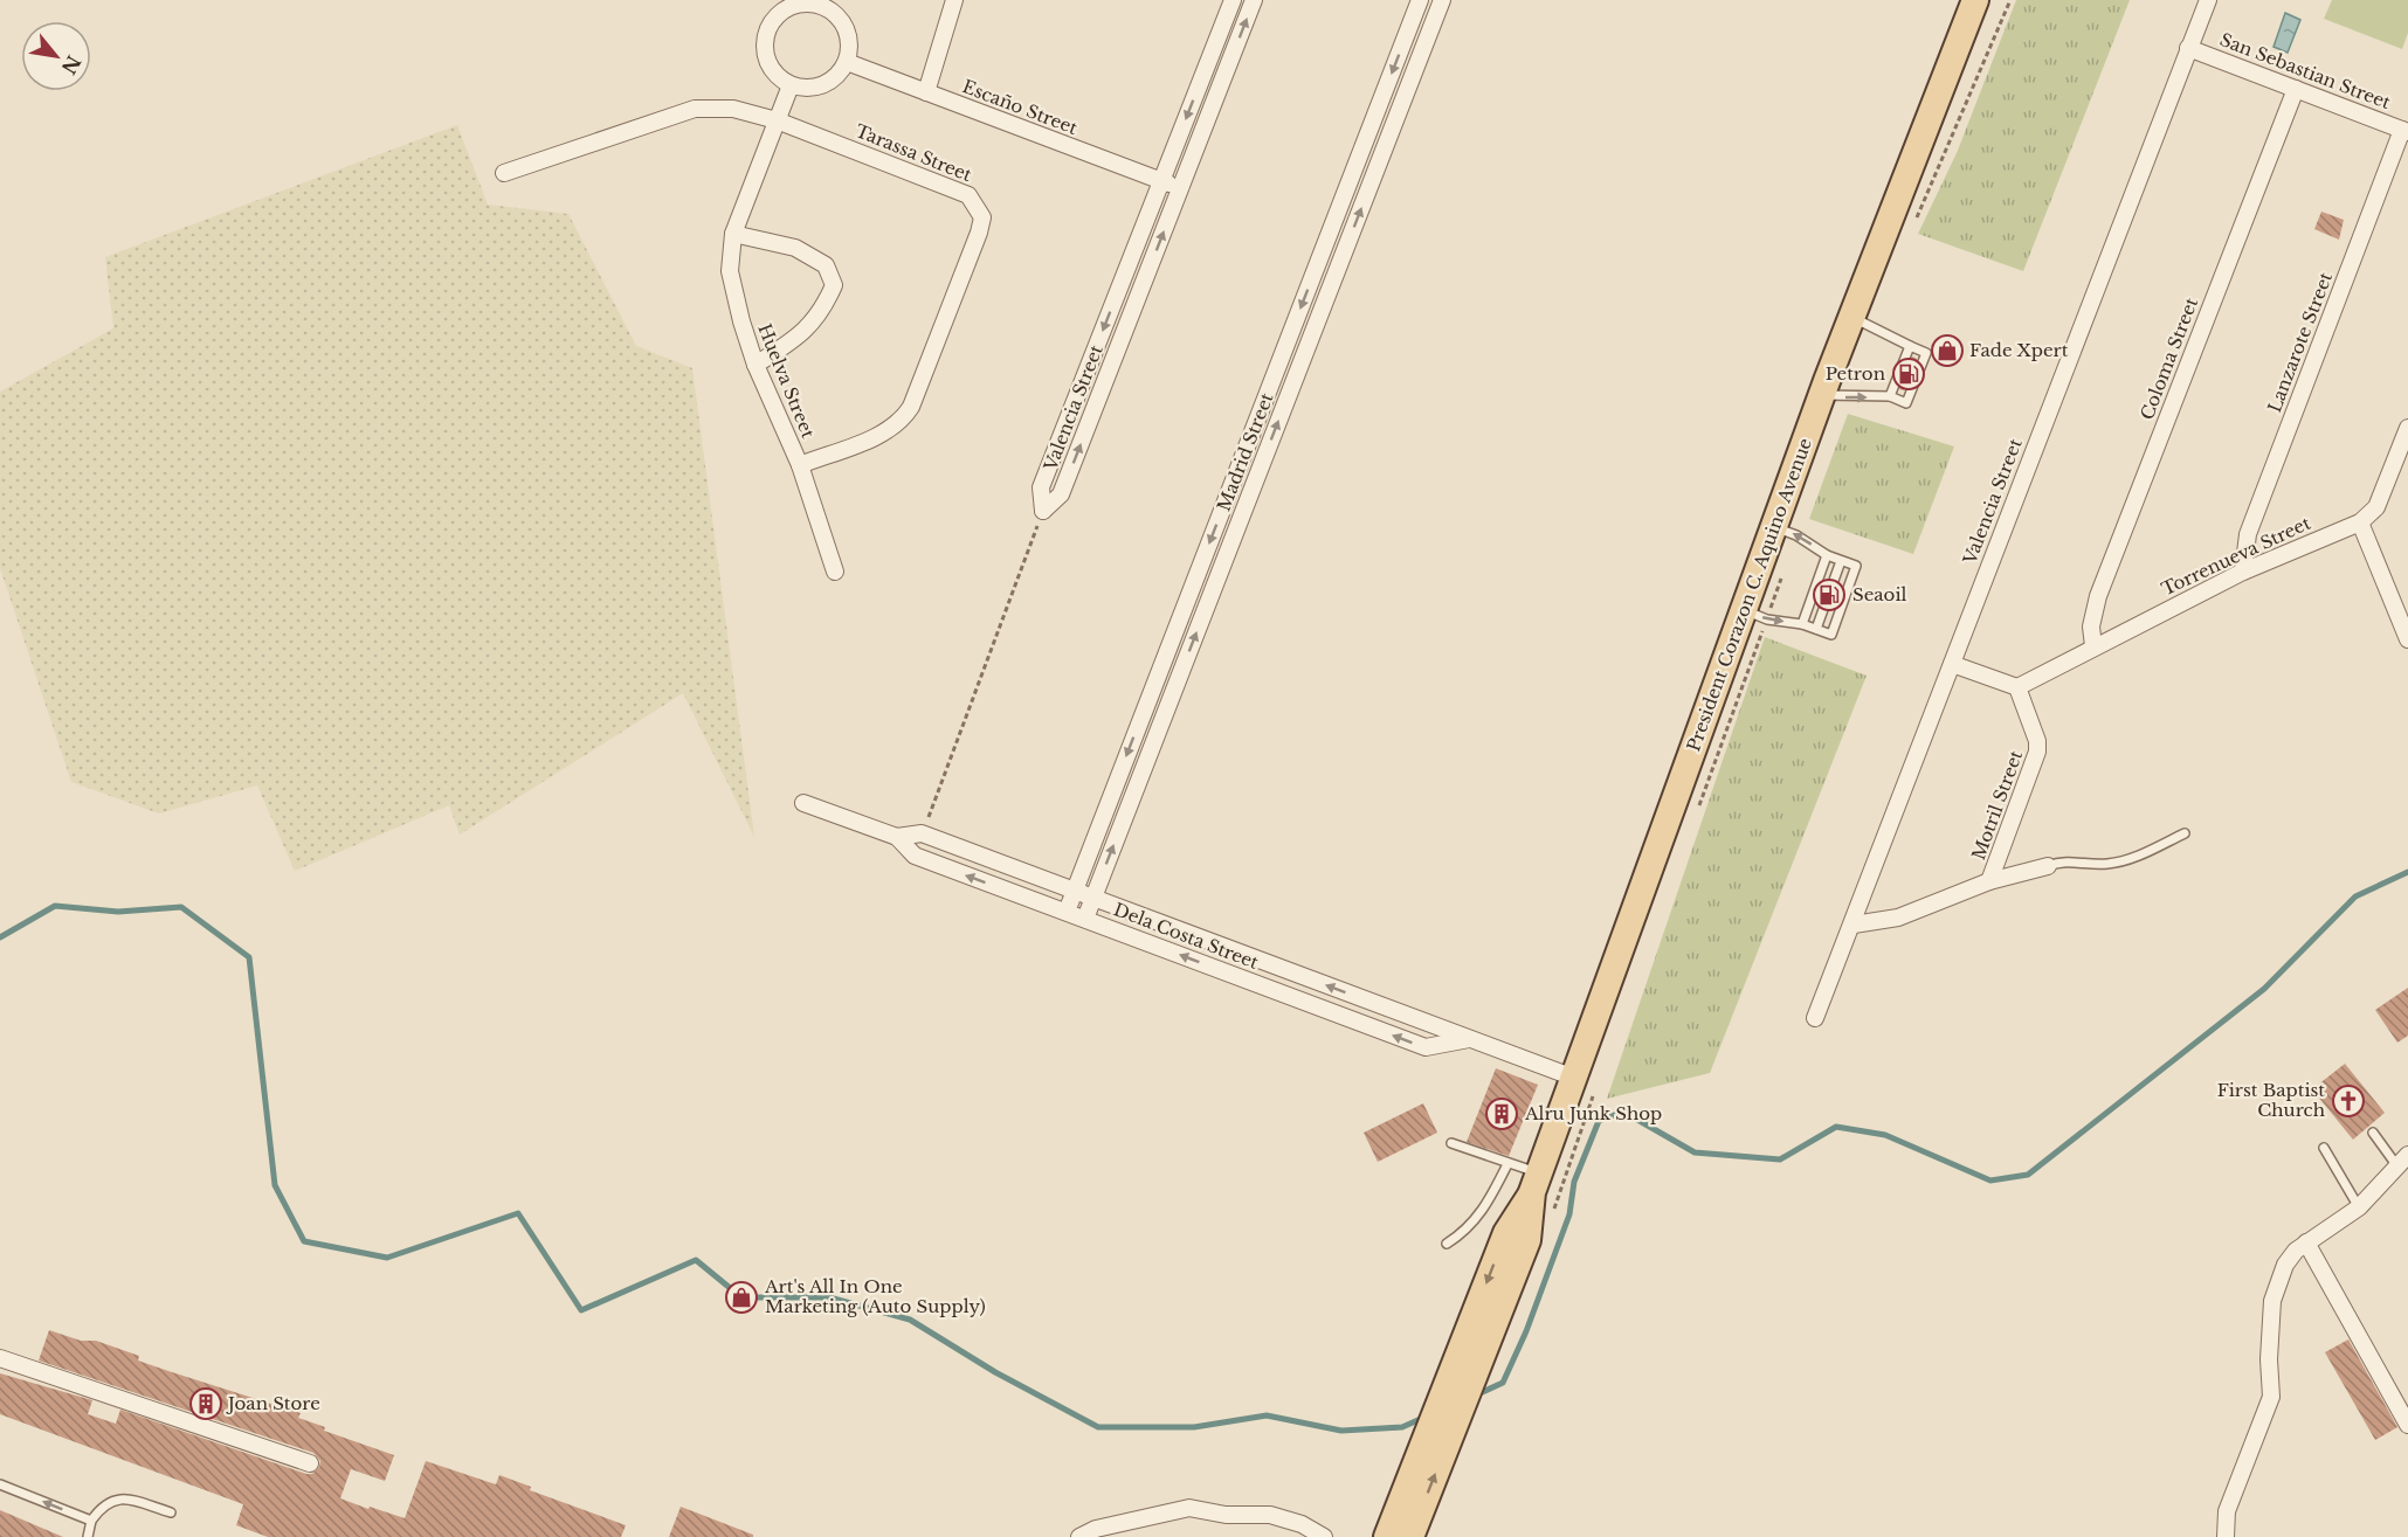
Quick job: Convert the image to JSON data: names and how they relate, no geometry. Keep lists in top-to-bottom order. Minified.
{"streets":{"main road":["President Corazon C. Aquino Avenue"],"street":["San Sebastian Street","Escaño Street","Tarassa Street","Lanzarote Street","Coloma Street","Huelva Street","Valencia Street","Madrid Street","Torrenueva Street","Motril Street","Dela Costa Street"]},"crossings":[["San Sebastian Street","Lanzarote Street"],["San Sebastian Street","Coloma Street"],["San Sebastian Street","Valencia Street"],["Escaño Street","Huelva Street"],["Escaño Street","Valencia Street"],["Tarassa Street","Huelva Street"],["Lanzarote Street","Torrenueva Street"],["Coloma Street","Torrenueva Street"],["Madrid Street","Dela Costa Street"],["Torrenueva Street","Motril Street"],["President Corazon C. Aquino Avenue","Dela Costa Street"]],"one_way":["Dela Costa Street"],"places":{"shop":["Fade Xpert","Art's All In One Marketing (Auto Supply)"],"fuel station":["Petron","Seaoil"],"church":["First Baptist Church"],"building":["Alru Junk Shop","Joan Store"]},"north":"bottom right"}
